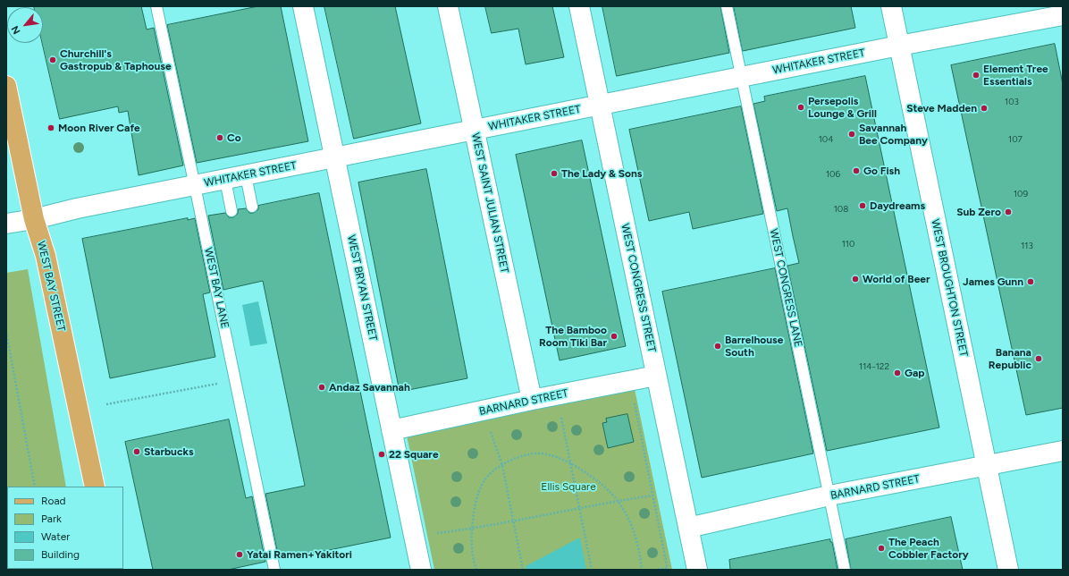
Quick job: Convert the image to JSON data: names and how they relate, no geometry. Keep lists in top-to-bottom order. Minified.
{"streets":{"main road":["WEST BAY STREET"],"street":["WHITAKER STREET","WEST SAINT JULIAN STREET","WEST BRYAN STREET","WEST CONGRESS STREET","WEST BROUGHTON STREET","BARNARD STREET"],"lane":["WEST BAY LANE","WEST CONGRESS LANE"]},"crossings":[["WHITAKER STREET","WEST SAINT JULIAN STREET"],["WHITAKER STREET","WEST BAY STREET"],["WHITAKER STREET","WEST BAY LANE"],["WHITAKER STREET","WEST BRYAN STREET"],["WHITAKER STREET","WEST CONGRESS STREET"],["WHITAKER STREET","WEST CONGRESS LANE"],["WHITAKER STREET","WEST BROUGHTON STREET"],["WEST SAINT JULIAN STREET","BARNARD STREET"],["WEST BRYAN STREET","BARNARD STREET"],["WEST CONGRESS STREET","BARNARD STREET"],["WEST CONGRESS LANE","BARNARD STREET"],["WEST BROUGHTON STREET","BARNARD STREET"]],"parks":["Ellis Square"],"places":["Churchill's Gastropub & Taphouse","Element Tree Essentials","Persepolis Lounge & Grill","Steve Madden","Moon River Cafe","Savannah Bee Company","Co","Go Fish","The Lady & Sons","Daydreams","Sub Zero","World of Beer","James Gunn","The Bamboo Room Tiki Bar","Barrelhouse South","Banana Republic","Gap","Andaz Savannah","Starbucks","22 Square","The Peach Cobbler Factory","Yatai Ramen+Yakitori"],"house_numbers":["103","104","107","106","109","108","110","113","114-122"],"legend":["Road","Park","Water","Building"],"north":"bottom left"}
